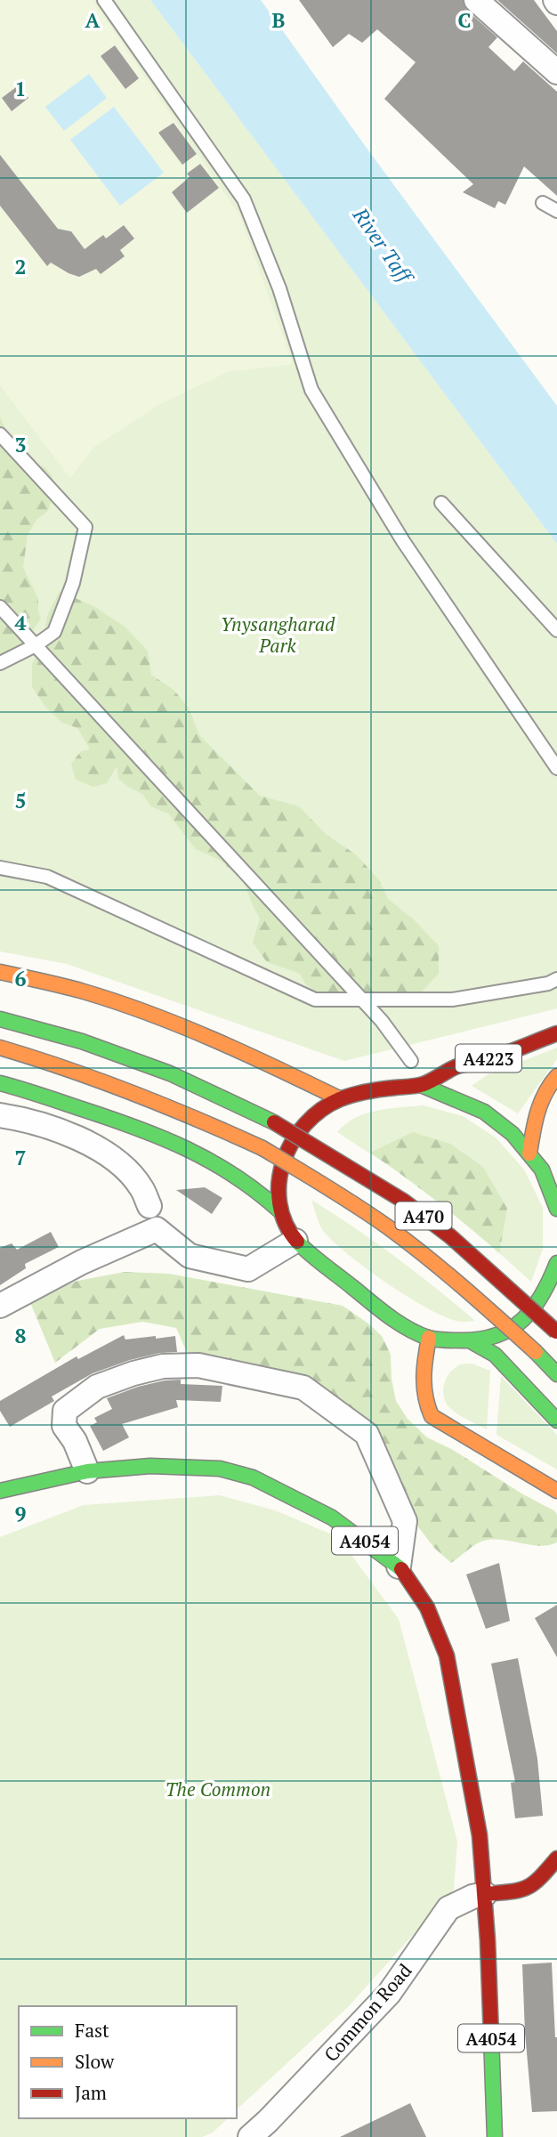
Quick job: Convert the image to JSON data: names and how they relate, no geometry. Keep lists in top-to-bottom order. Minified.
{"streets":{"main road":["A4223","A470","A4054"],"street":["Common Road"]},"crossings":[["A4054","Common Road"]],"water":["River Taff"],"parks":["Ynysangharad Park","The Common"],"legend":["Fast","Slow","Jam"],"grid":{"columns":["A","B","C"],"rows":["1","2","3","4","5","6","7","8","9"]}}
